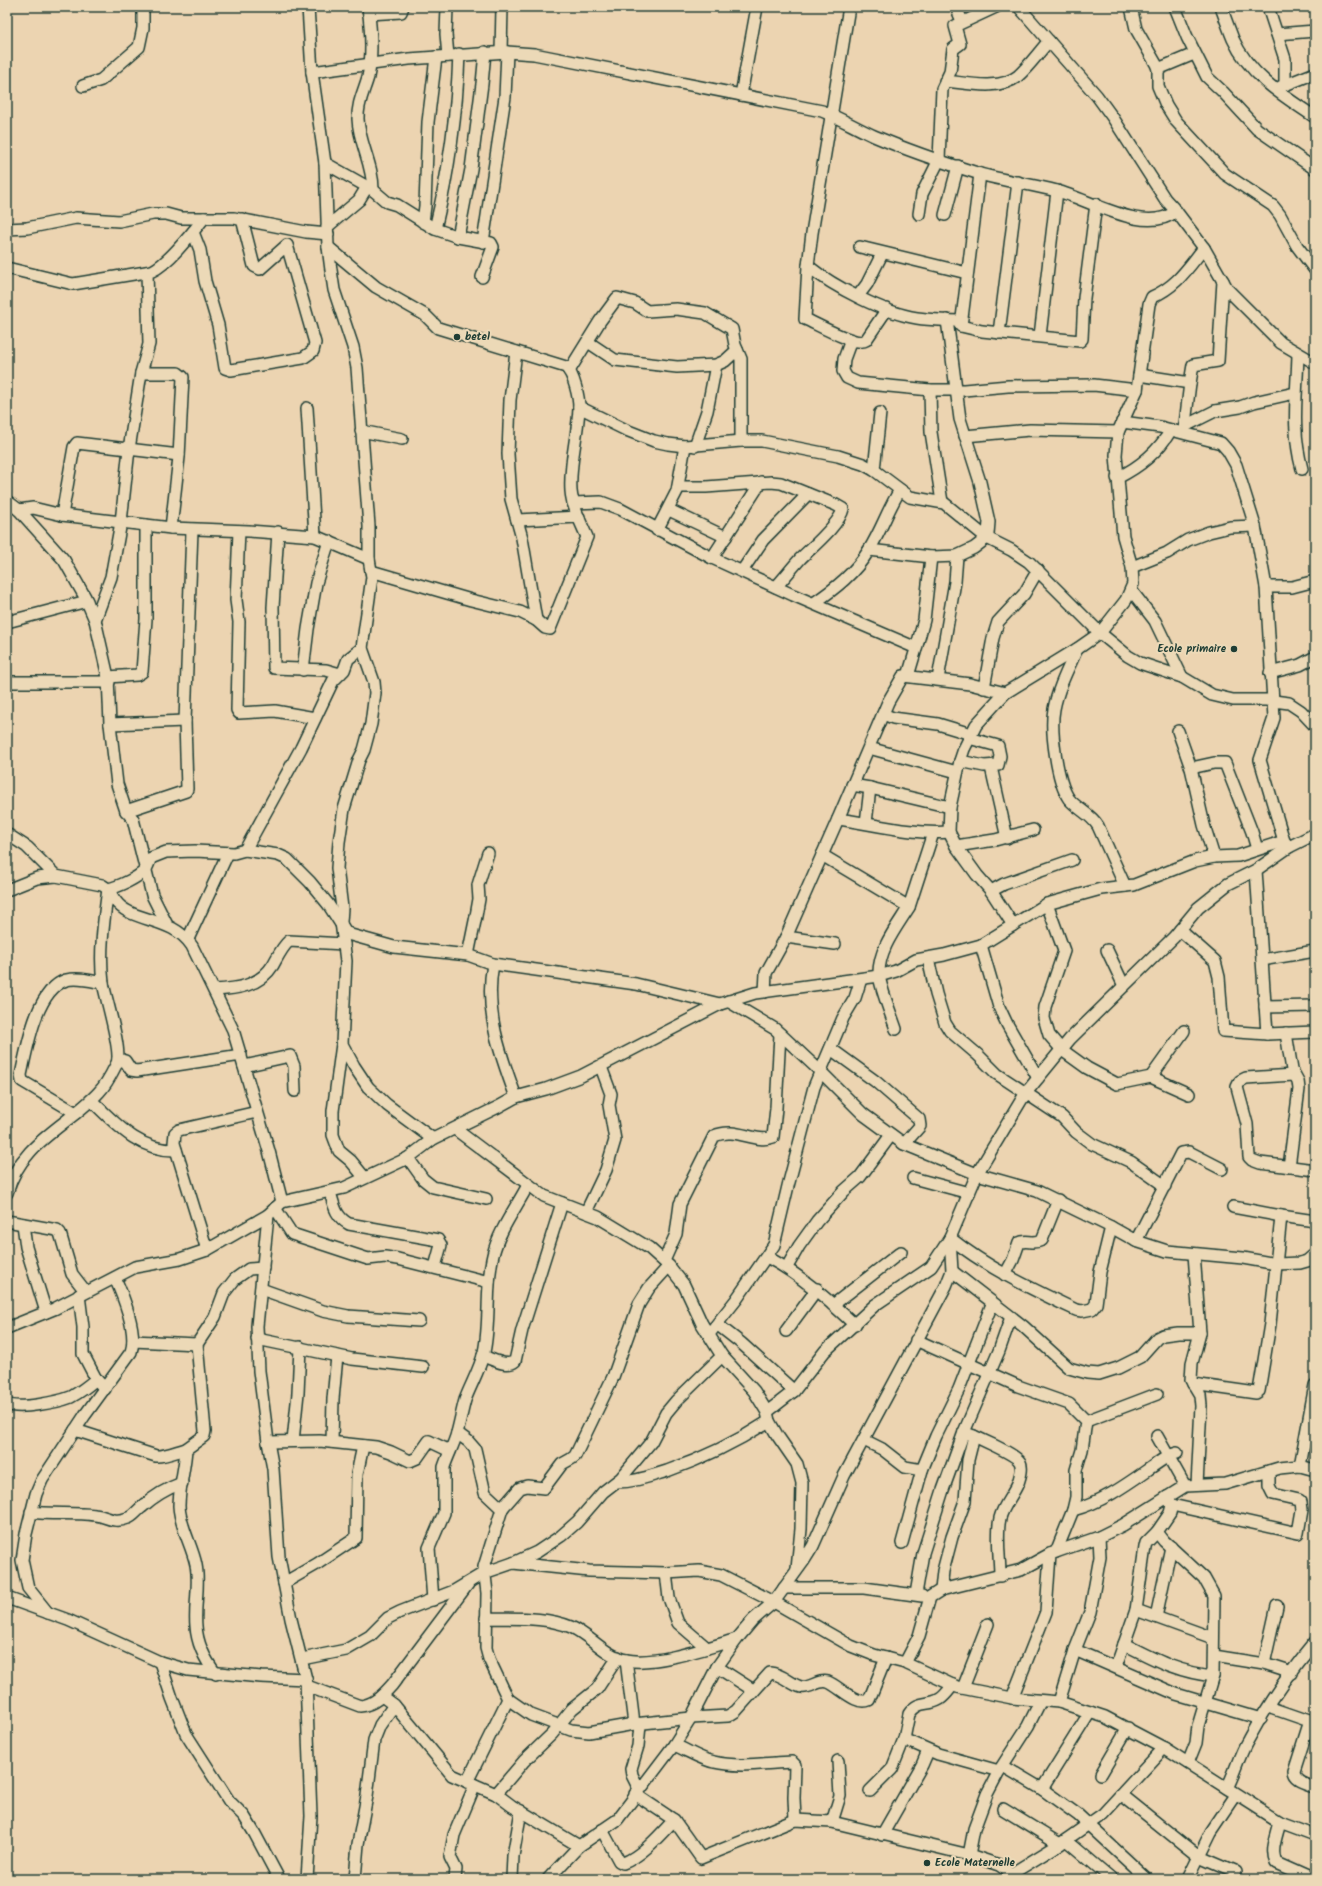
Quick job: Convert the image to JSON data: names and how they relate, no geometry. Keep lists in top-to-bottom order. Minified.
{"places":["betel","Ecole primaire","Ecole Maternelle"]}
